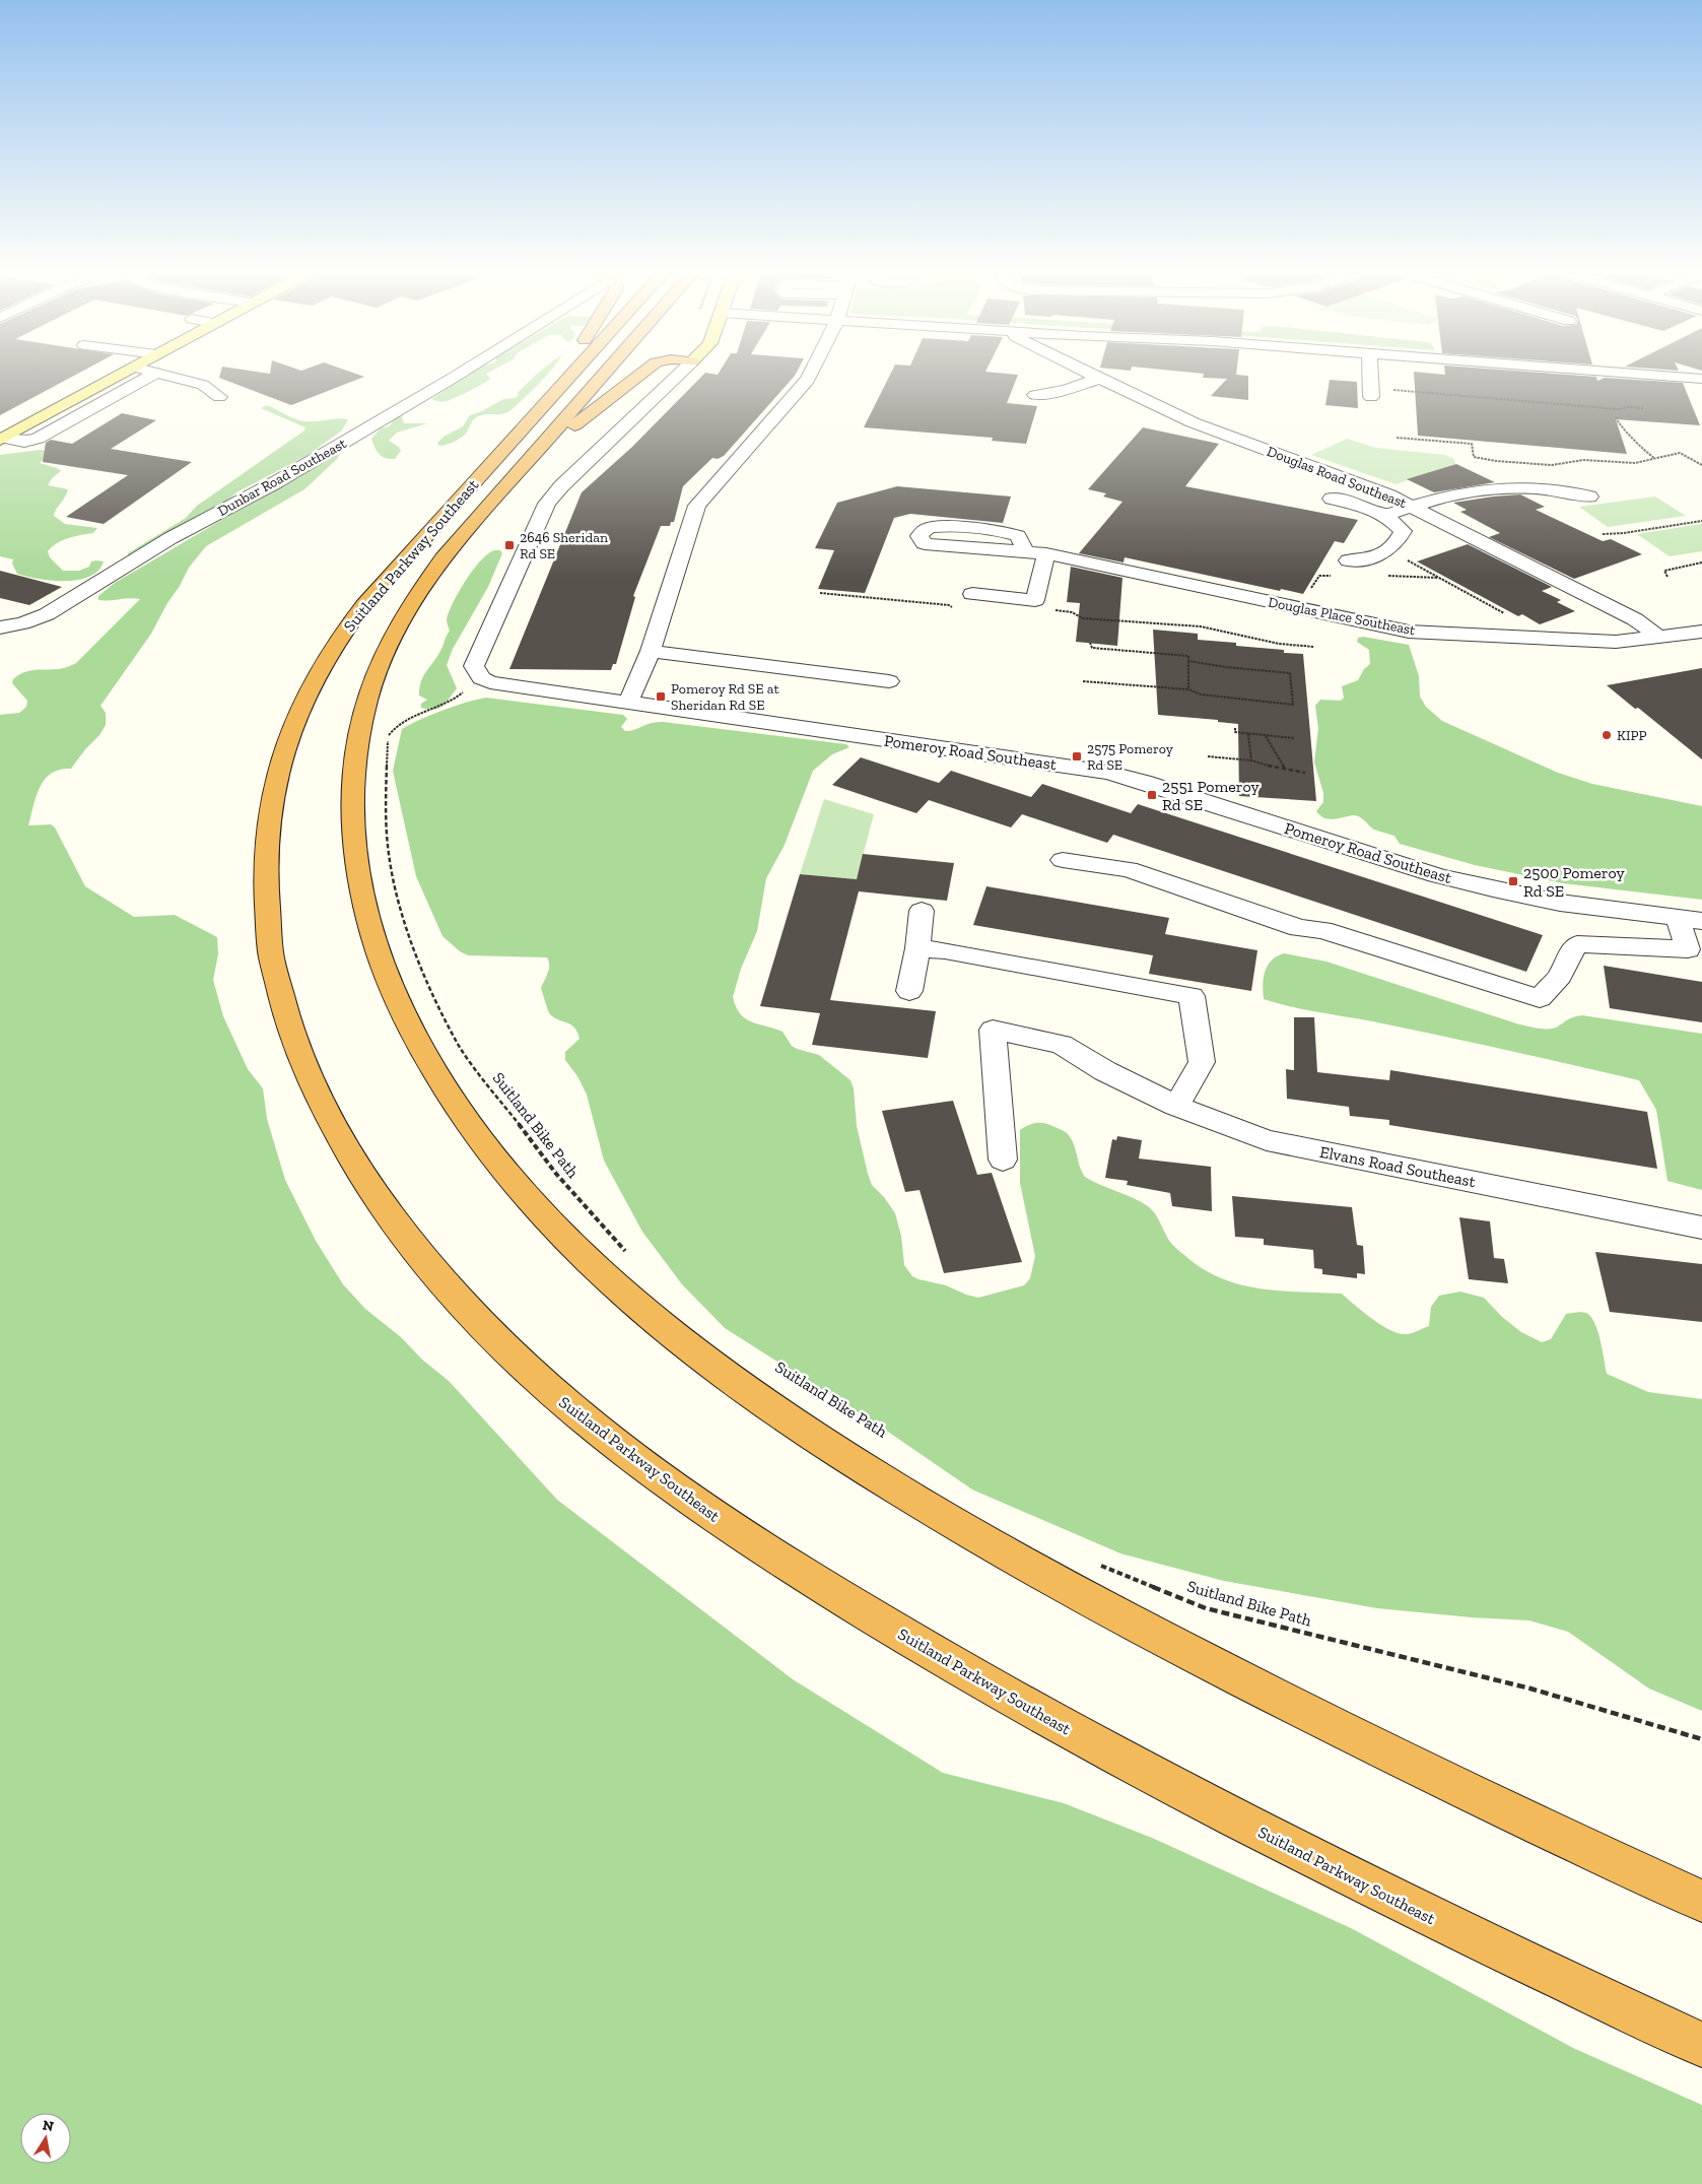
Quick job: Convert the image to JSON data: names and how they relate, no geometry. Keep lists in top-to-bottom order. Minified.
{"streets":{"highway":["Suitland Parkway Southeast"],"street":["Dunbar Road Southeast","Douglas Road Southeast","Douglas Place Southeast","Pomeroy Road Southeast","Elvans Road Southeast"],"path":["Suitland Bike Path"]},"crossings":[["Douglas Road Southeast","Douglas Place Southeast"]],"places":{"transit":["2646 Sheridan Rd SE","Pomeroy Rd SE at Sheridan Rd SE","2575 Pomeroy Rd SE","2551 Pomeroy Rd SE","2500 Pomeroy Rd SE"],"other":["KIPP"]},"north":"top"}
